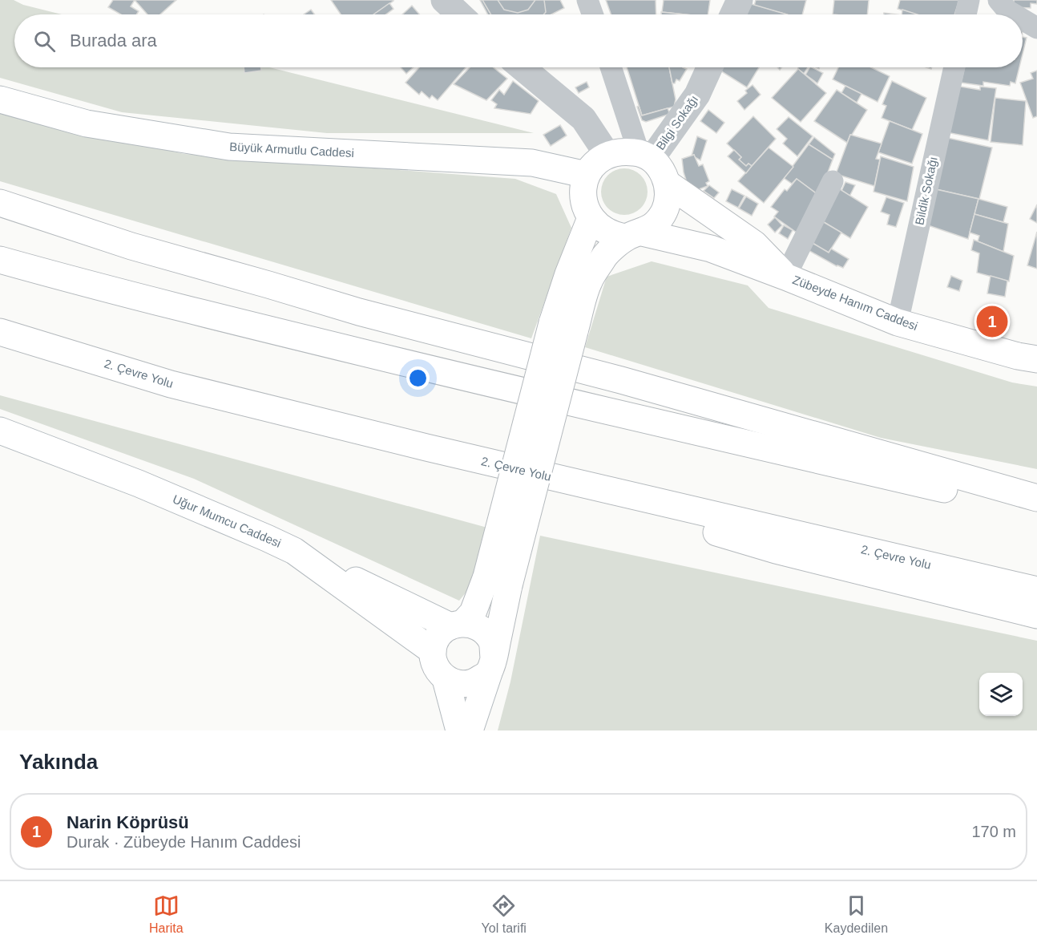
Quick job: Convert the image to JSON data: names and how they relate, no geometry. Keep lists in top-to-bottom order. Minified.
{"streets":{"main road":["Büyük Armutlu Caddesi","Zübeyde Hanım Caddesi","2. Çevre Yolu","Uğur Mumcu Caddesi"],"street":["Bilgi Sokağı","Bildik Sokağı"]},"crossings":[["Bilgi Sokağı","Büyük Armutlu Caddesi"],["Bilgi Sokağı","Zübeyde Hanım Caddesi"],["Büyük Armutlu Caddesi","Zübeyde Hanım Caddesi"],["Bildik Sokağı","Zübeyde Hanım Caddesi"]],"page":{"search":"Burada ara","pins":"1","heading":"Yakında","list":[{"mark":"1","name":"Narin Köprüsü","note":"Durak · Zübeyde Hanım Caddesi","value":"170 m"}],"nav":["Harita","Yol tarifi","Kaydedilen"]}}
